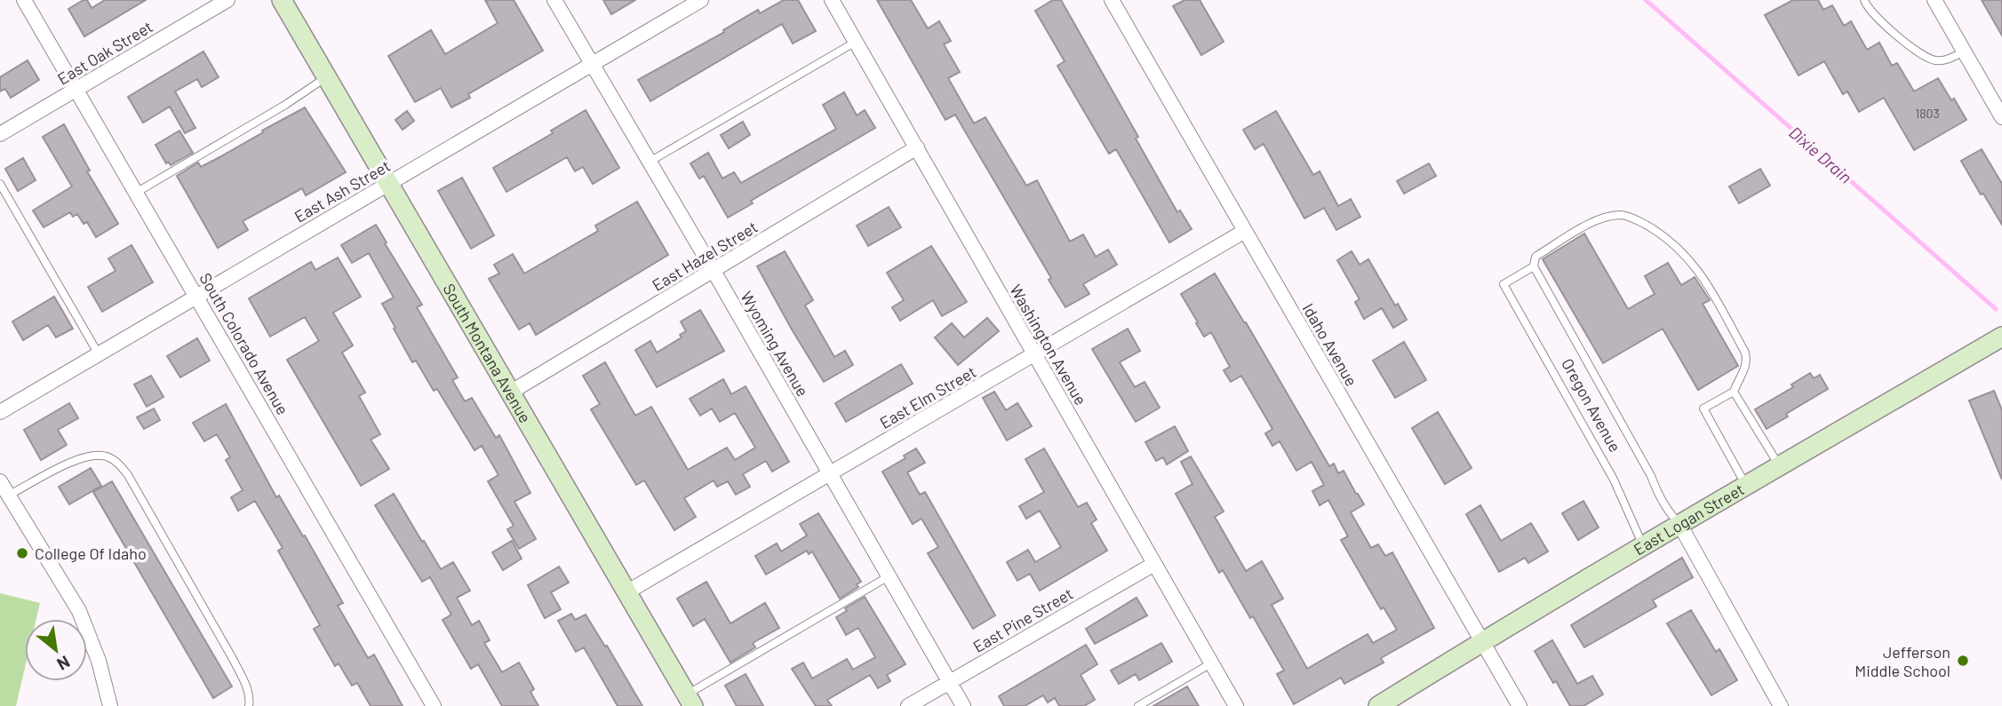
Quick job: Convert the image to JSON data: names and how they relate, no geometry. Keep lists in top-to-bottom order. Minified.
{"streets":{"street":["East Oak Street","East Ash Street","East Hazel Street","South Colorado Avenue","Wyoming Avenue","Washington Avenue","Idaho Avenue","South Montana Avenue","East Elm Street","East Logan Street","East Pine Street"],"lane":["Oregon Avenue"]},"crossings":[["East Oak Street","South Colorado Avenue"],["East Ash Street","South Colorado Avenue"],["East Ash Street","Wyoming Avenue"],["East Ash Street","South Montana Avenue"],["East Hazel Street","Wyoming Avenue"],["East Hazel Street","Washington Avenue"],["East Hazel Street","South Montana Avenue"],["Wyoming Avenue","East Elm Street"],["Wyoming Avenue","East Pine Street"],["Washington Avenue","East Elm Street"],["Washington Avenue","East Pine Street"],["Idaho Avenue","East Elm Street"],["Idaho Avenue","East Logan Street"],["South Montana Avenue","East Elm Street"],["Oregon Avenue","East Logan Street"]],"water":["Dixie Drain"],"places":["College Of Idaho","Jefferson Middle School"],"house_numbers":["1803"],"north":"bottom right"}
